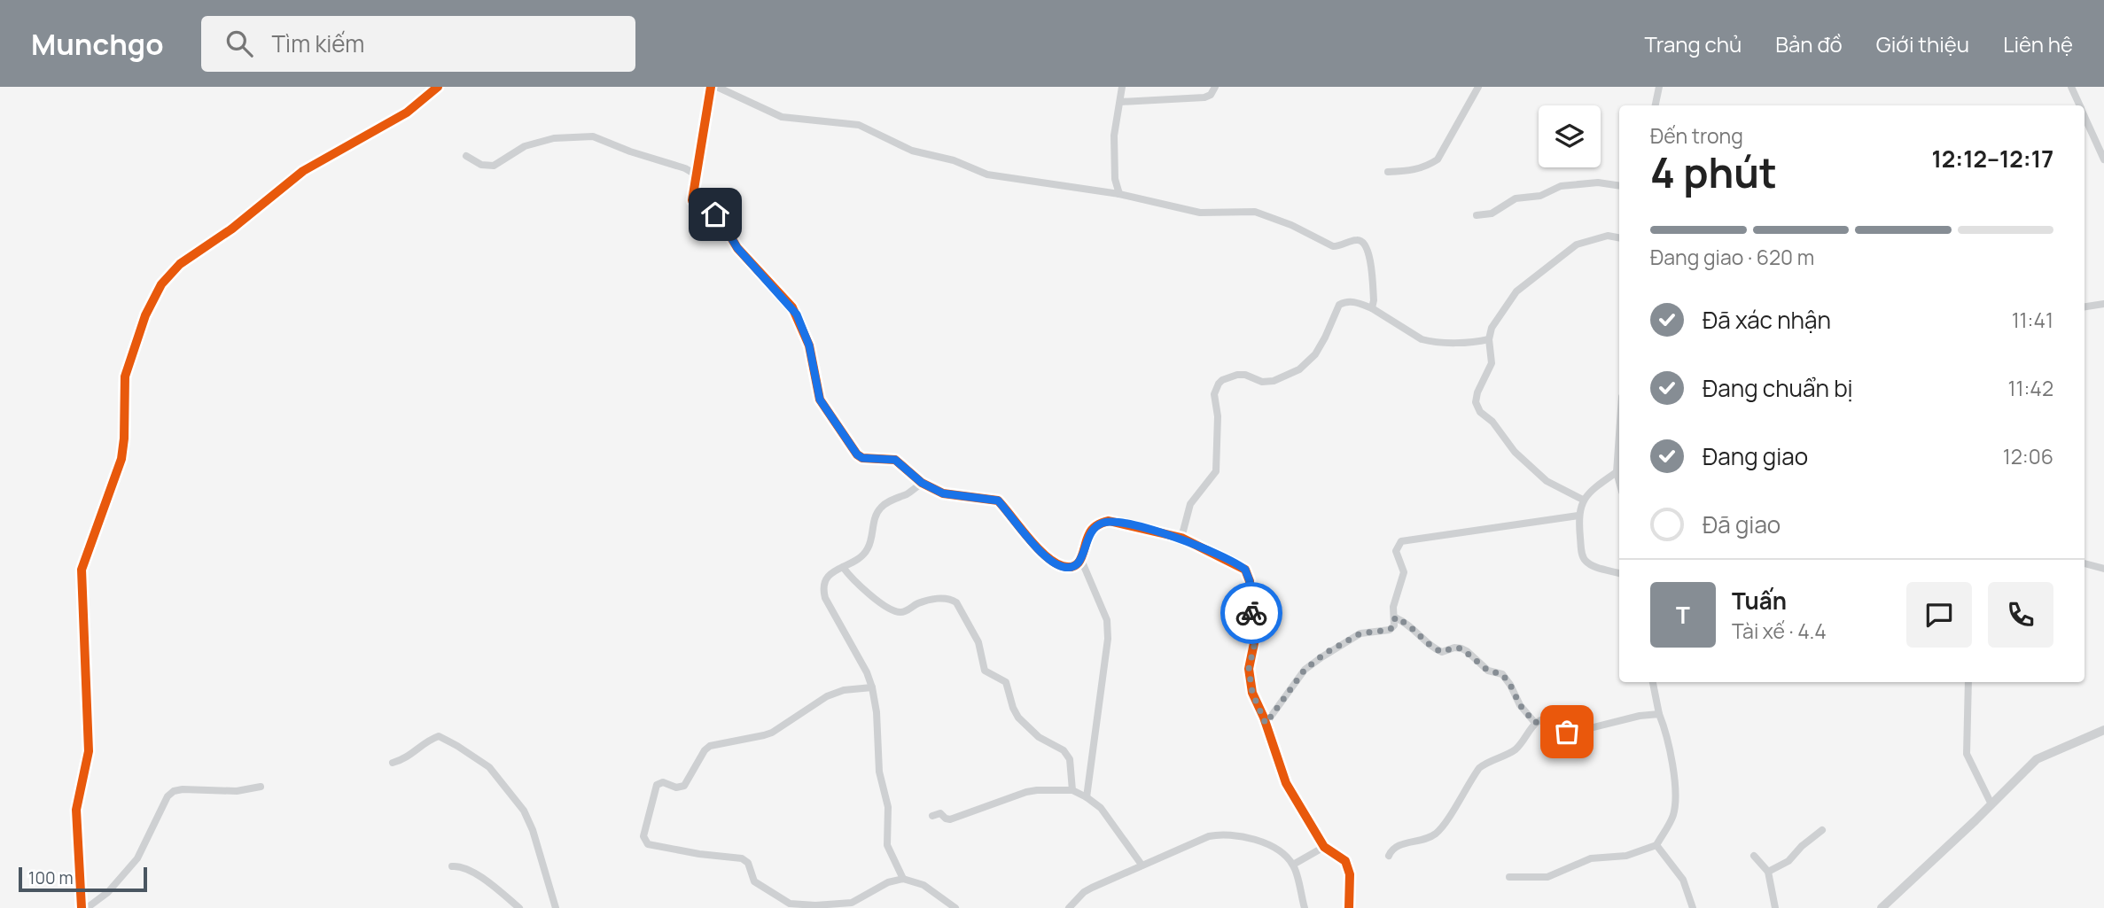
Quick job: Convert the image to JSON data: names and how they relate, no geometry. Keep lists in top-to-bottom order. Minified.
{"scale_bar":"100 m","page":{"header":"Munchgo","search":"Tìm kiếm","nav":["Trang chủ","Bản đồ","Giới thiệu","Liên hệ"],"heading":["4 phút","Đến trong","12:12–12:17"],"panel":["Tuấn","Tài xế · 4.4"],"bar":"Đang giao · 620 m","list":[["Đã xác nhận","11:41"],["Đang chuẩn bị","11:42"],["Đang giao","12:06"],"Đã giao"],"round":"T","scale":"100 m"}}
